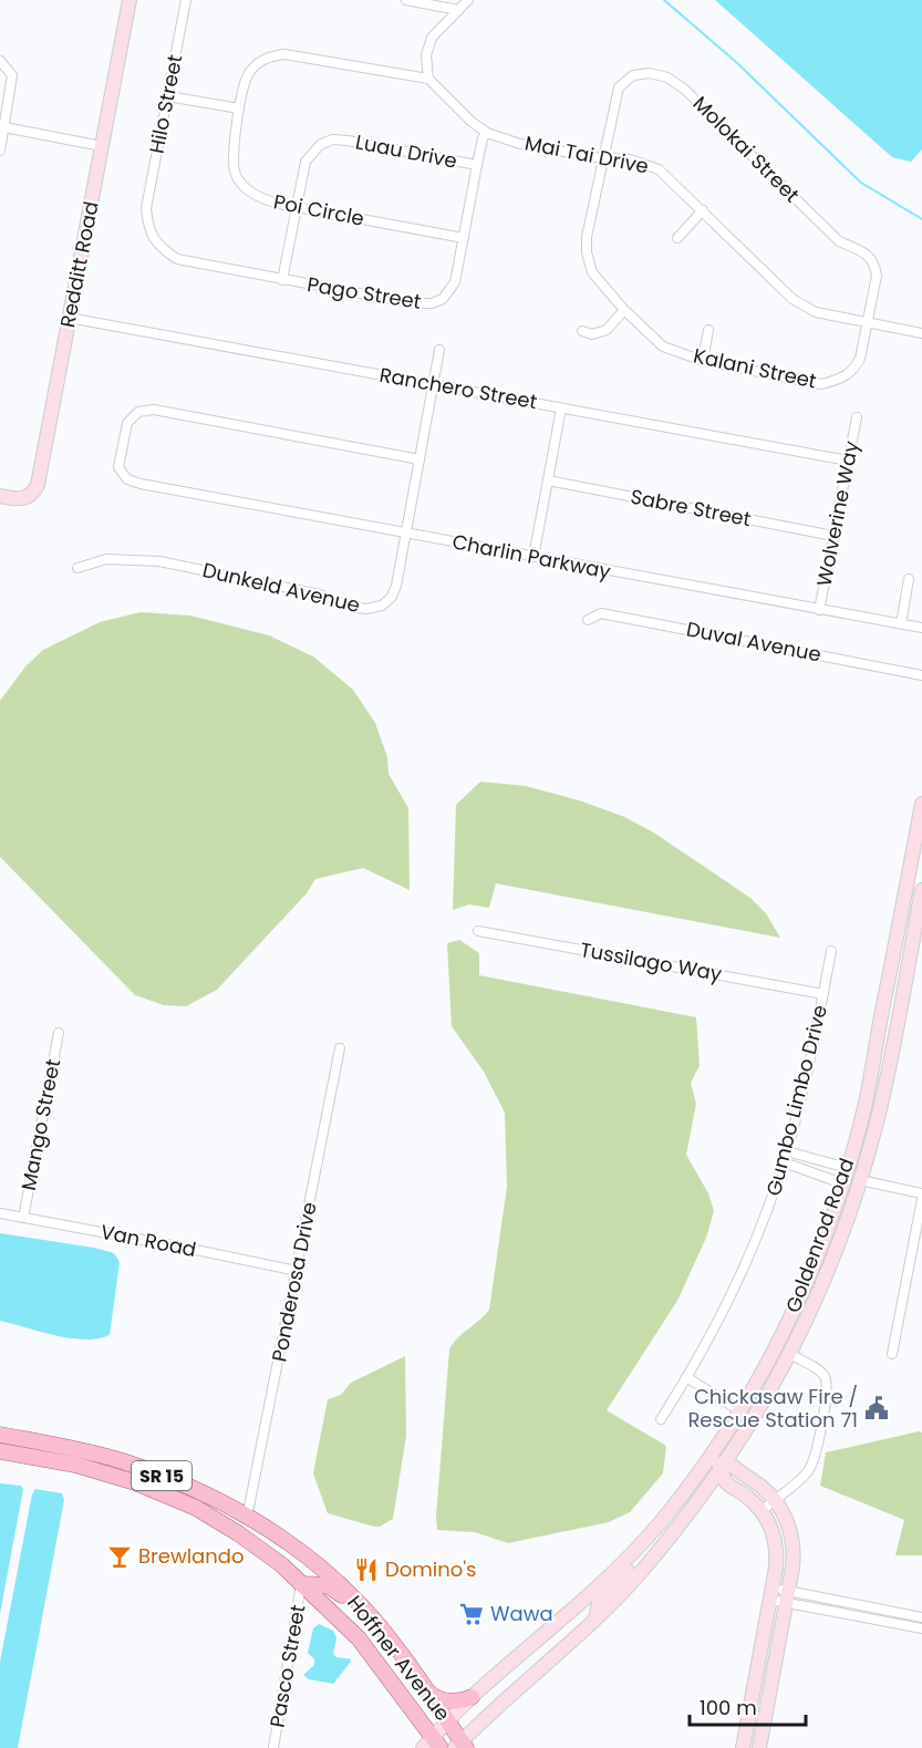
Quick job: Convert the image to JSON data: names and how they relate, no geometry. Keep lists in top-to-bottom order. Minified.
{"streets":{"main road":["Redditt Road","Goldenrod Road","SR 15","Hoffner Avenue"],"street":["Hilo Street","Molokai Street","Luau Drive","Mai Tai Drive","Poi Circle","Pago Street","Kalani Street","Ranchero Street","Sabre Street","Wolverine Way","Charlin Parkway","Dunkeld Avenue","Duval Avenue","Tussilago Way","Gumbo Limbo Drive","Mango Street","Van Road","Ponderosa Drive","Pasco Street"]},"crossings":[["Hilo Street","Pago Street"],["Molokai Street","Mai Tai Drive"],["Molokai Street","Kalani Street"],["Luau Drive","Poi Circle"],["Luau Drive","Pago Street"],["Mai Tai Drive","Poi Circle"],["Mai Tai Drive","Pago Street"],["Mai Tai Drive","Kalani Street"],["Poi Circle","Pago Street"],["Redditt Road","Ranchero Street"],["Ranchero Street","Wolverine Way"],["Ranchero Street","Dunkeld Avenue"],["Sabre Street","Wolverine Way"],["Wolverine Way","Charlin Parkway"],["Charlin Parkway","Dunkeld Avenue"],["Tussilago Way","Gumbo Limbo Drive"],["Mango Street","Van Road"],["Goldenrod Road","Hoffner Avenue"],["Van Road","Ponderosa Drive"],["Ponderosa Drive","Hoffner Avenue"],["Hoffner Avenue","Pasco Street"]],"places":{"public building":["Chickasaw Fire / Rescue Station 71"],"bar":["Brewlando"],"restaurant":["Domino's"],"supermarket":["Wawa"]},"scale_bar":"100 m"}
